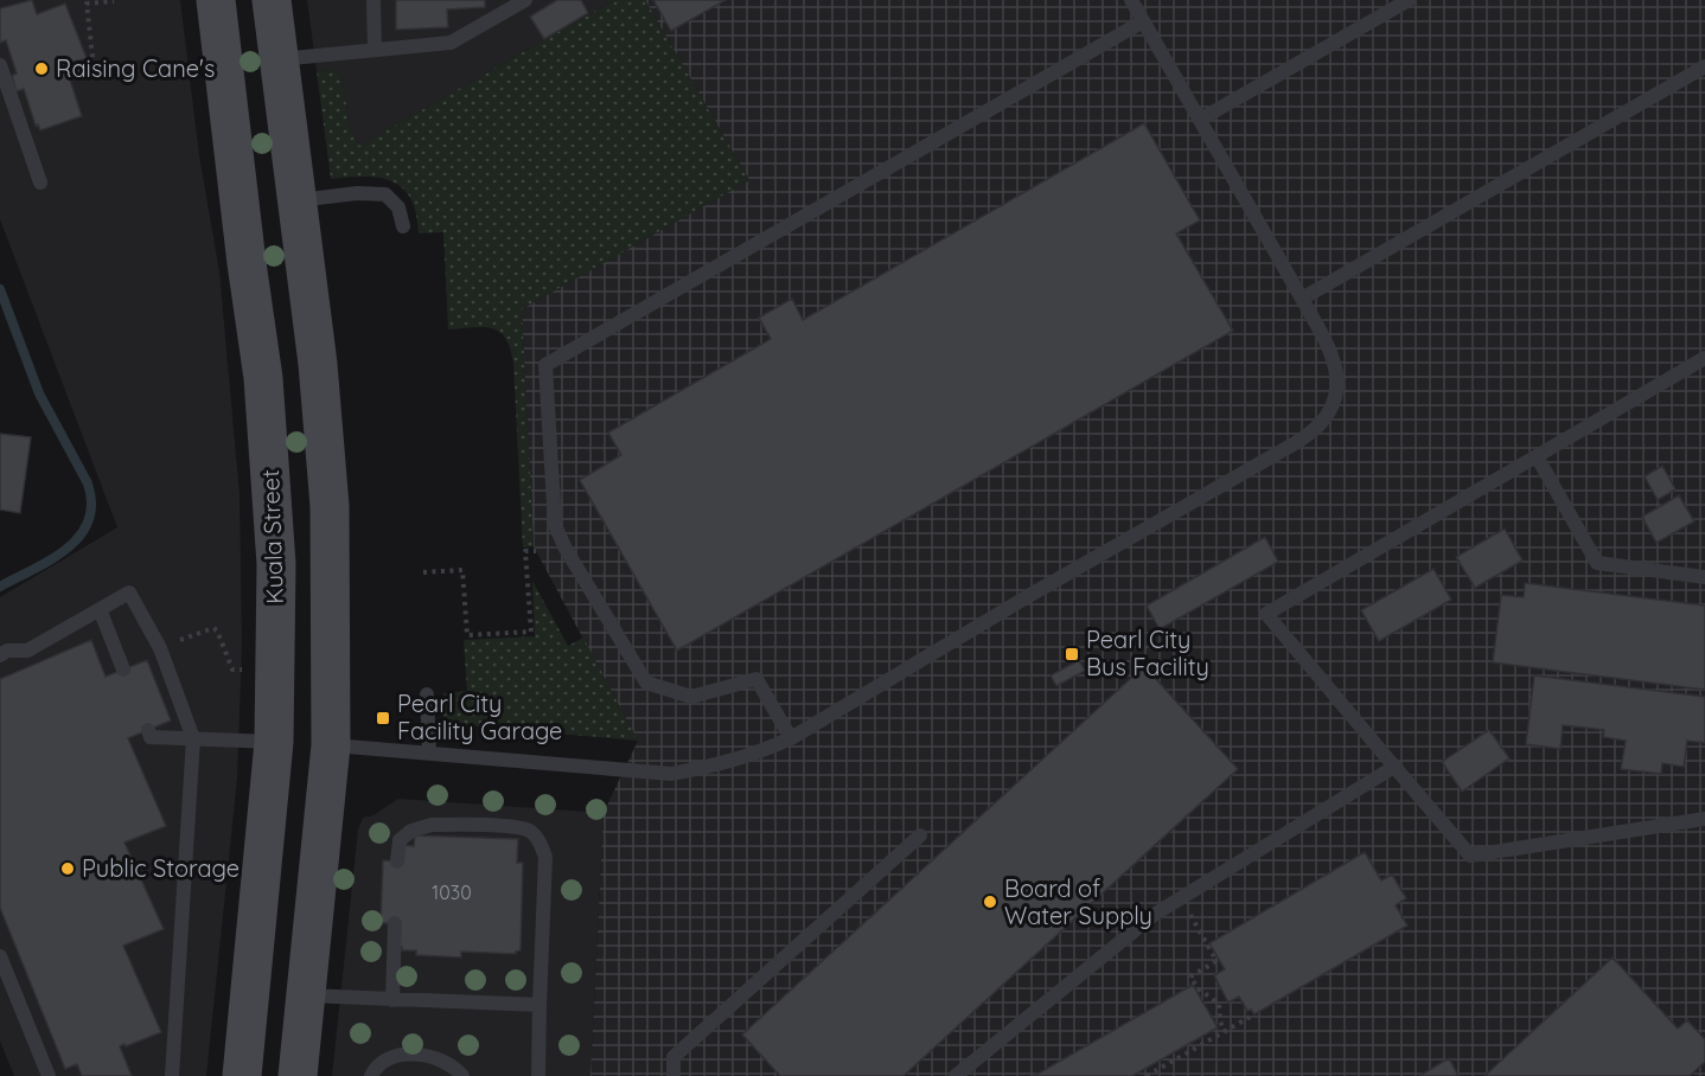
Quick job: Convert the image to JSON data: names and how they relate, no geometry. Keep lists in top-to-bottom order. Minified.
{"streets":{"main road":["Kuala Street"]},"places":{"other":["Raising Cane's","Public Storage","Board of Water Supply"],"transit":["Pearl City Bus Facility","Pearl City Facility Garage"]},"house_numbers":["1030"]}
